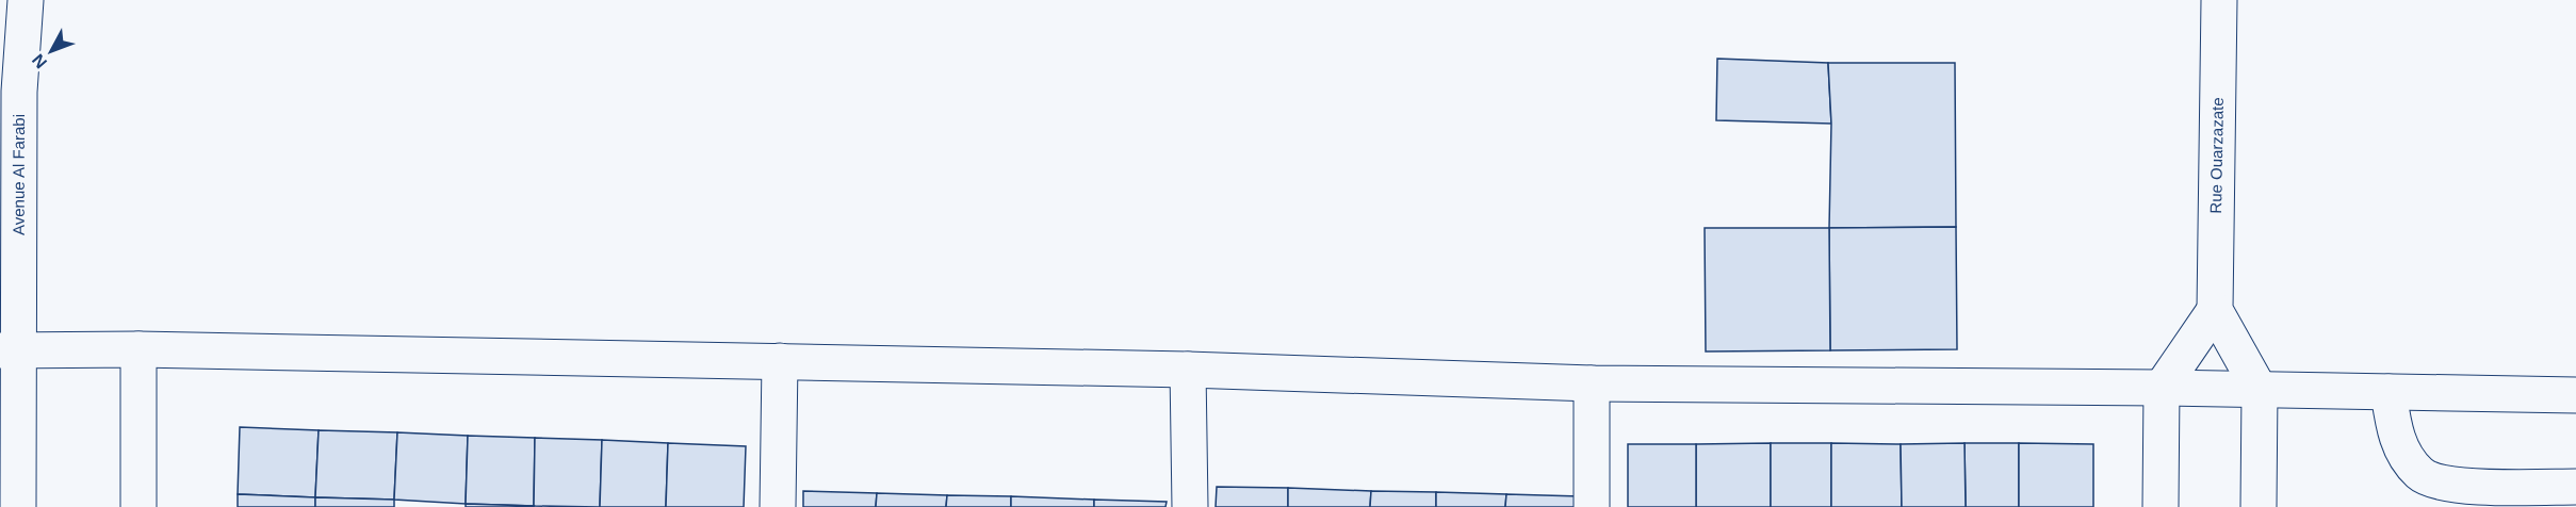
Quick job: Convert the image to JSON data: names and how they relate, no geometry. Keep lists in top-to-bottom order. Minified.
{"streets":{"street":["Rue Ouarzazate","Avenue Al Farabi"]},"north":"bottom left"}
